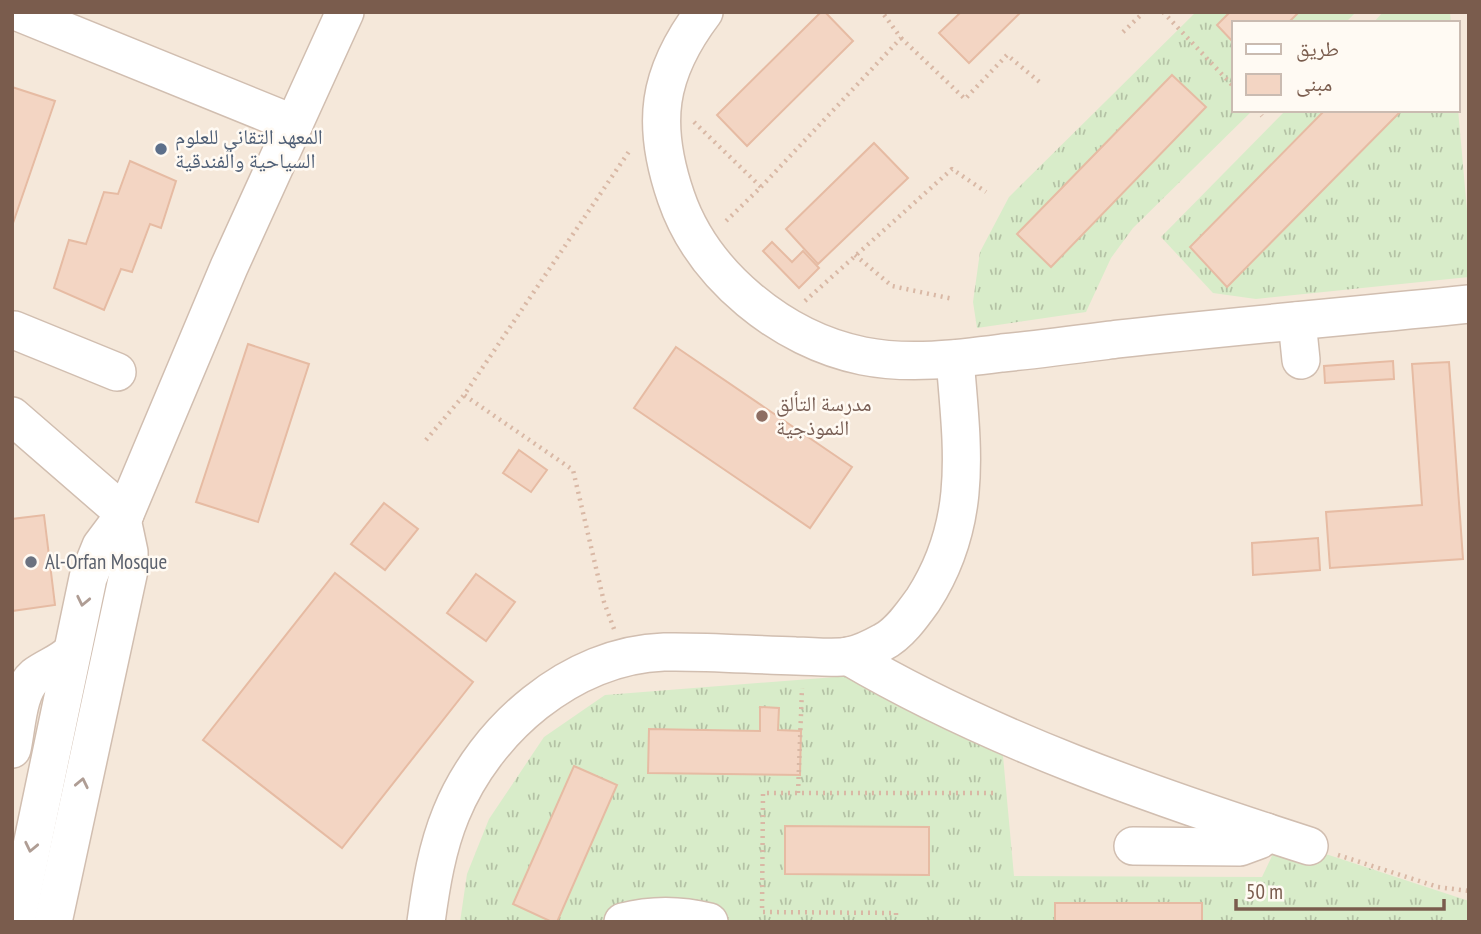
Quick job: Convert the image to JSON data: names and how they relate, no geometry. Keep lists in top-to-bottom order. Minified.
{"places":["المعهد التقاني للعلوم السياحية والفندقية","مدرسة التألق النموذجية","Al-Orfan Mosque"],"legend":["طريق","مبنى"],"scale_bar":"50 m"}
